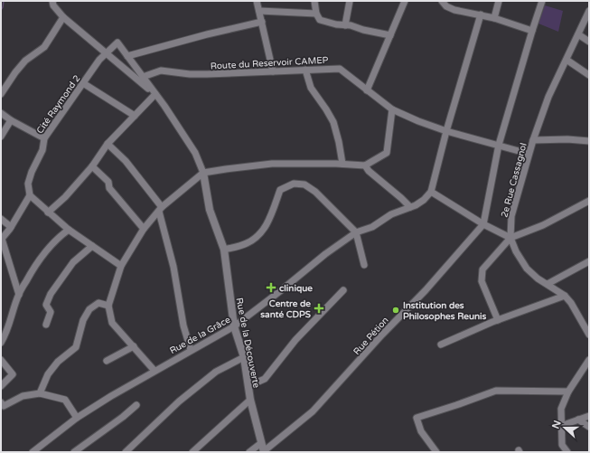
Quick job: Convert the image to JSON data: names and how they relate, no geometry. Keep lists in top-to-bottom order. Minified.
{"streets":{"street":["Route du Reservoir CAMEP","Cité Raymond 2","2e Rue Cassagnol","Rue de la Grâce","Rue Pétion","Rue de la Découverte"]},"crossings":[["Route du Reservoir CAMEP","2e Rue Cassagnol"],["Rue de la Grâce","Rue de la Découverte"],["Rue Pétion","Rue de la Découverte"]],"places":{"health":["clinique","Centre de santé CDPS"],"other":["Institution des Philosophes Reunis"]},"north":"left"}
